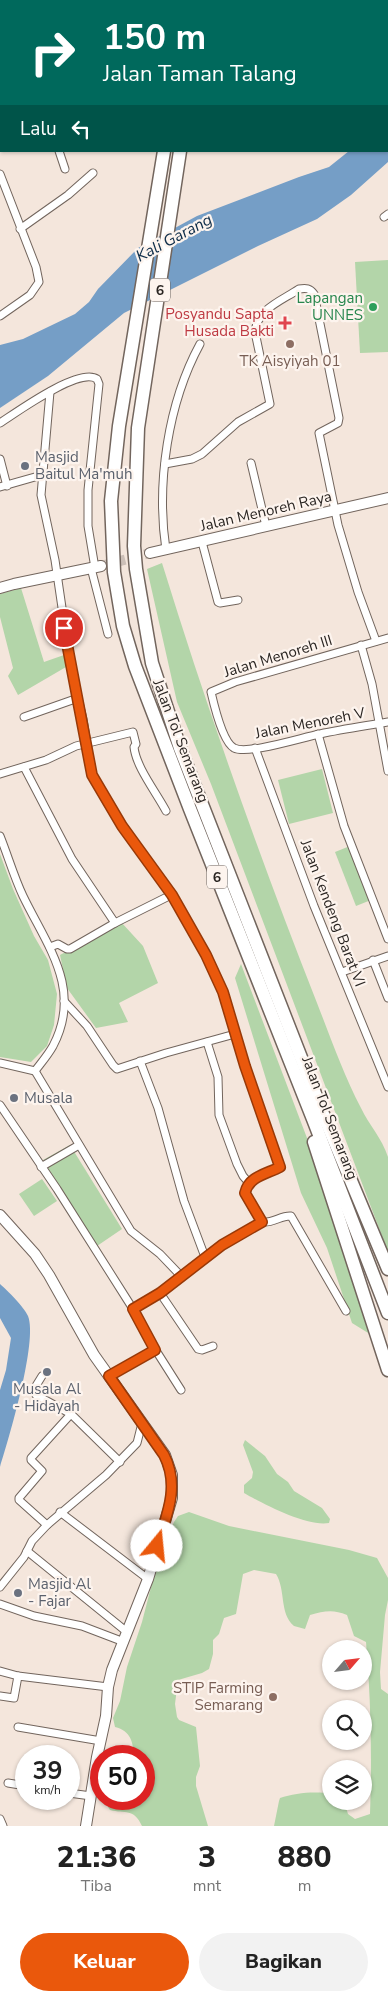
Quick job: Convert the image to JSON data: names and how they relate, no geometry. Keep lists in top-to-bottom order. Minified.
{"streets":{"highway":["6","Jalan Tol Semarang"],"main road":["Jalan Menoreh Raya"],"street":["Jalan Menoreh III","Jalan Menoreh V","Jalan Kendeng Barat VI"]},"crossings":[["Jalan Menoreh III","Jalan Menoreh V"],["Jalan Menoreh V","Jalan Kendeng Barat VI"]],"water":["Kali Garang"],"places":{"other":["Lapangan UNNES","TK Aisyiyah 01","Masjid Baitul Ma'muh","Musala","Musala Al - Hidayah","Masjid Al - Fajar","STIP Farming Semarang"],"health":["Posyandu Sapta Husada Bakti"]},"north":"top right","page":{"turn":["150 m","Jalan Taman Talang"],"then":"Lalu","speed":"39 km/h","limit":"50","eta":["21:36","Tiba","3","mnt","880","m"],"buttons":["Keluar","Bagikan"]}}
